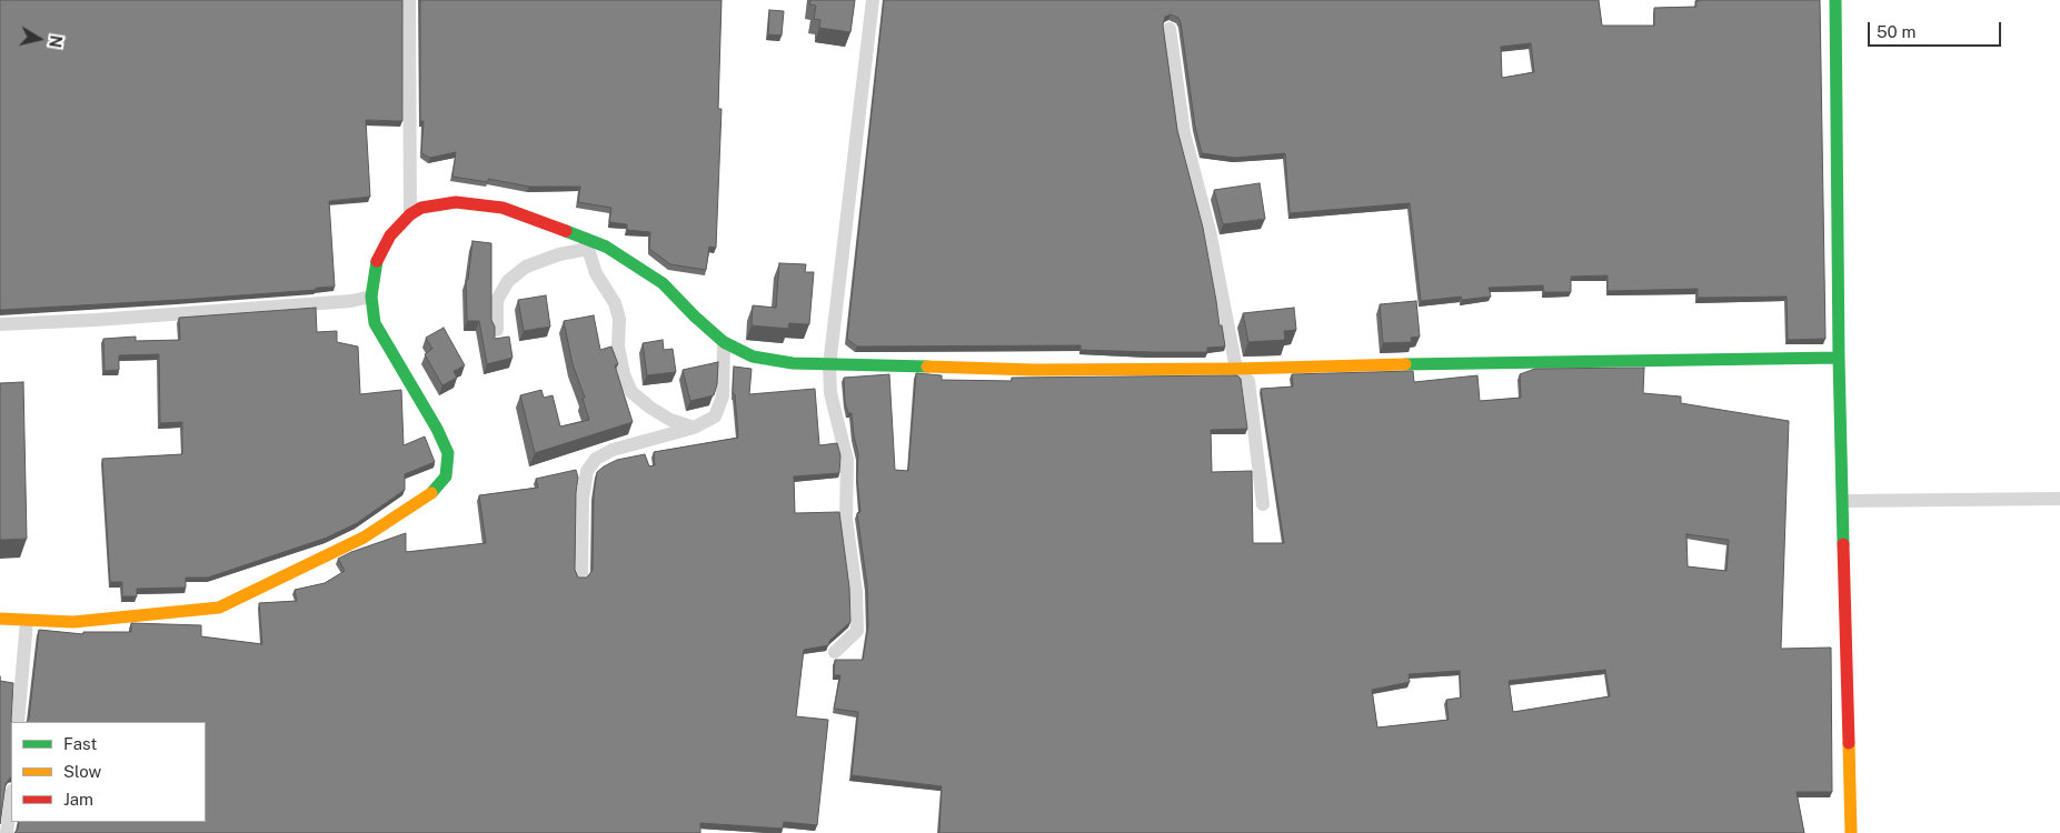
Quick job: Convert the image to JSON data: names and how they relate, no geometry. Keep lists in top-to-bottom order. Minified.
{"legend":["Fast","Slow","Jam"],"scale_bar":"50 m","north":"right"}
